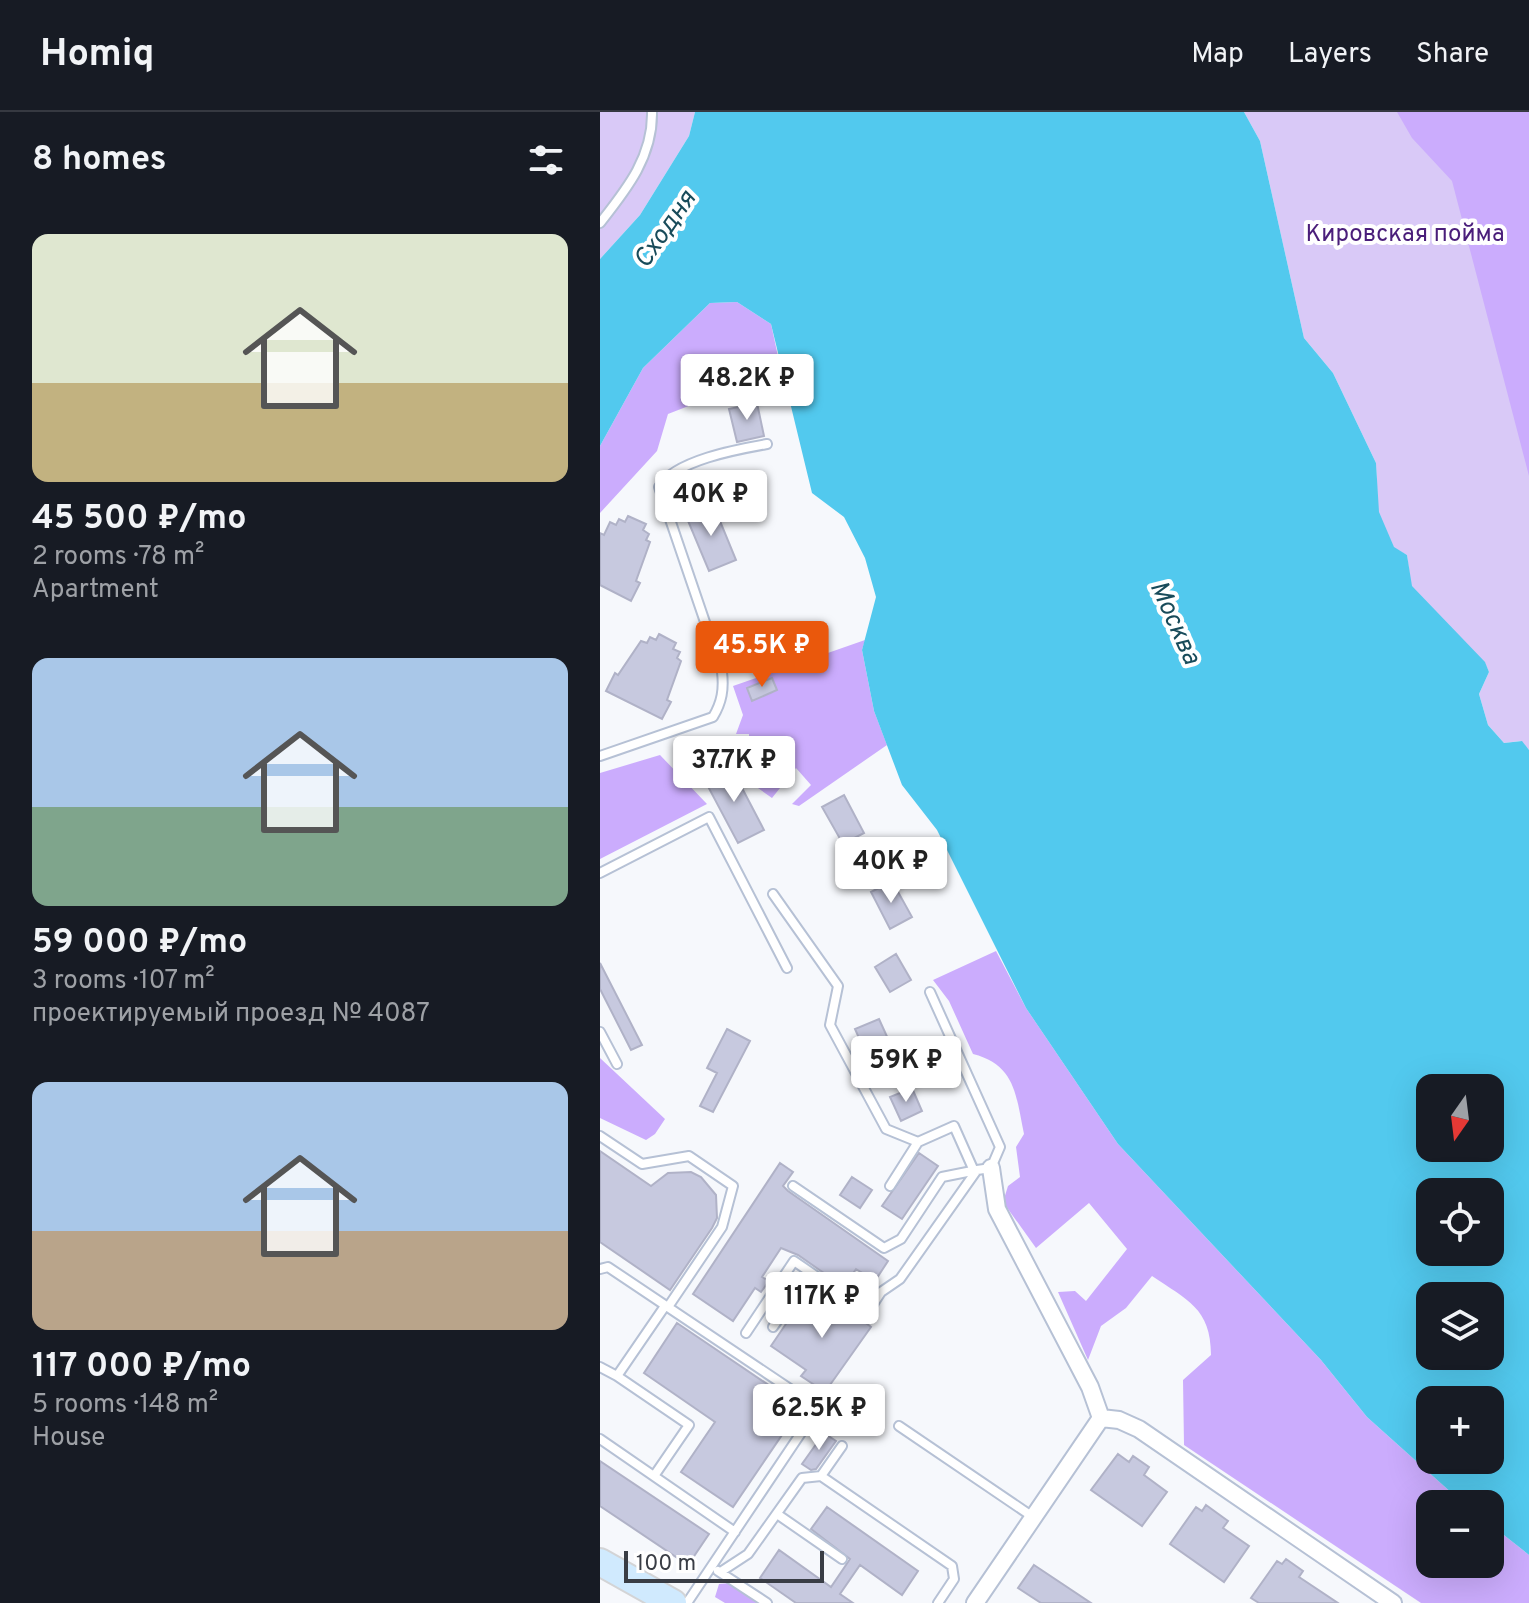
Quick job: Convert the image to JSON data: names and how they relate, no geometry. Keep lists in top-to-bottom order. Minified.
{"water":["Сходня","Москва"],"parks":["Кировская пойма"],"scale_bar":"100 m","north":"bottom","page":{"header":"Homiq","nav":["Map","Layers","Share"],"heading":"8 homes","list":[{"name":"45 500 ₽/mo","note":"2 rooms · 78 m² · Apartment"},{"name":"59 000 ₽/mo","note":"3 rooms · 107 m² · проектируемый проезд № 4087"},{"name":"117 000 ₽/mo","note":"5 rooms · 148 m² · House"}],"price":["48.2K ₽","40K ₽","45.5K ₽","37.7K ₽","40K ₽","59K ₽","117K ₽","62.5K ₽"],"map_buttons":["+","−"],"scale":"100 m"}}
